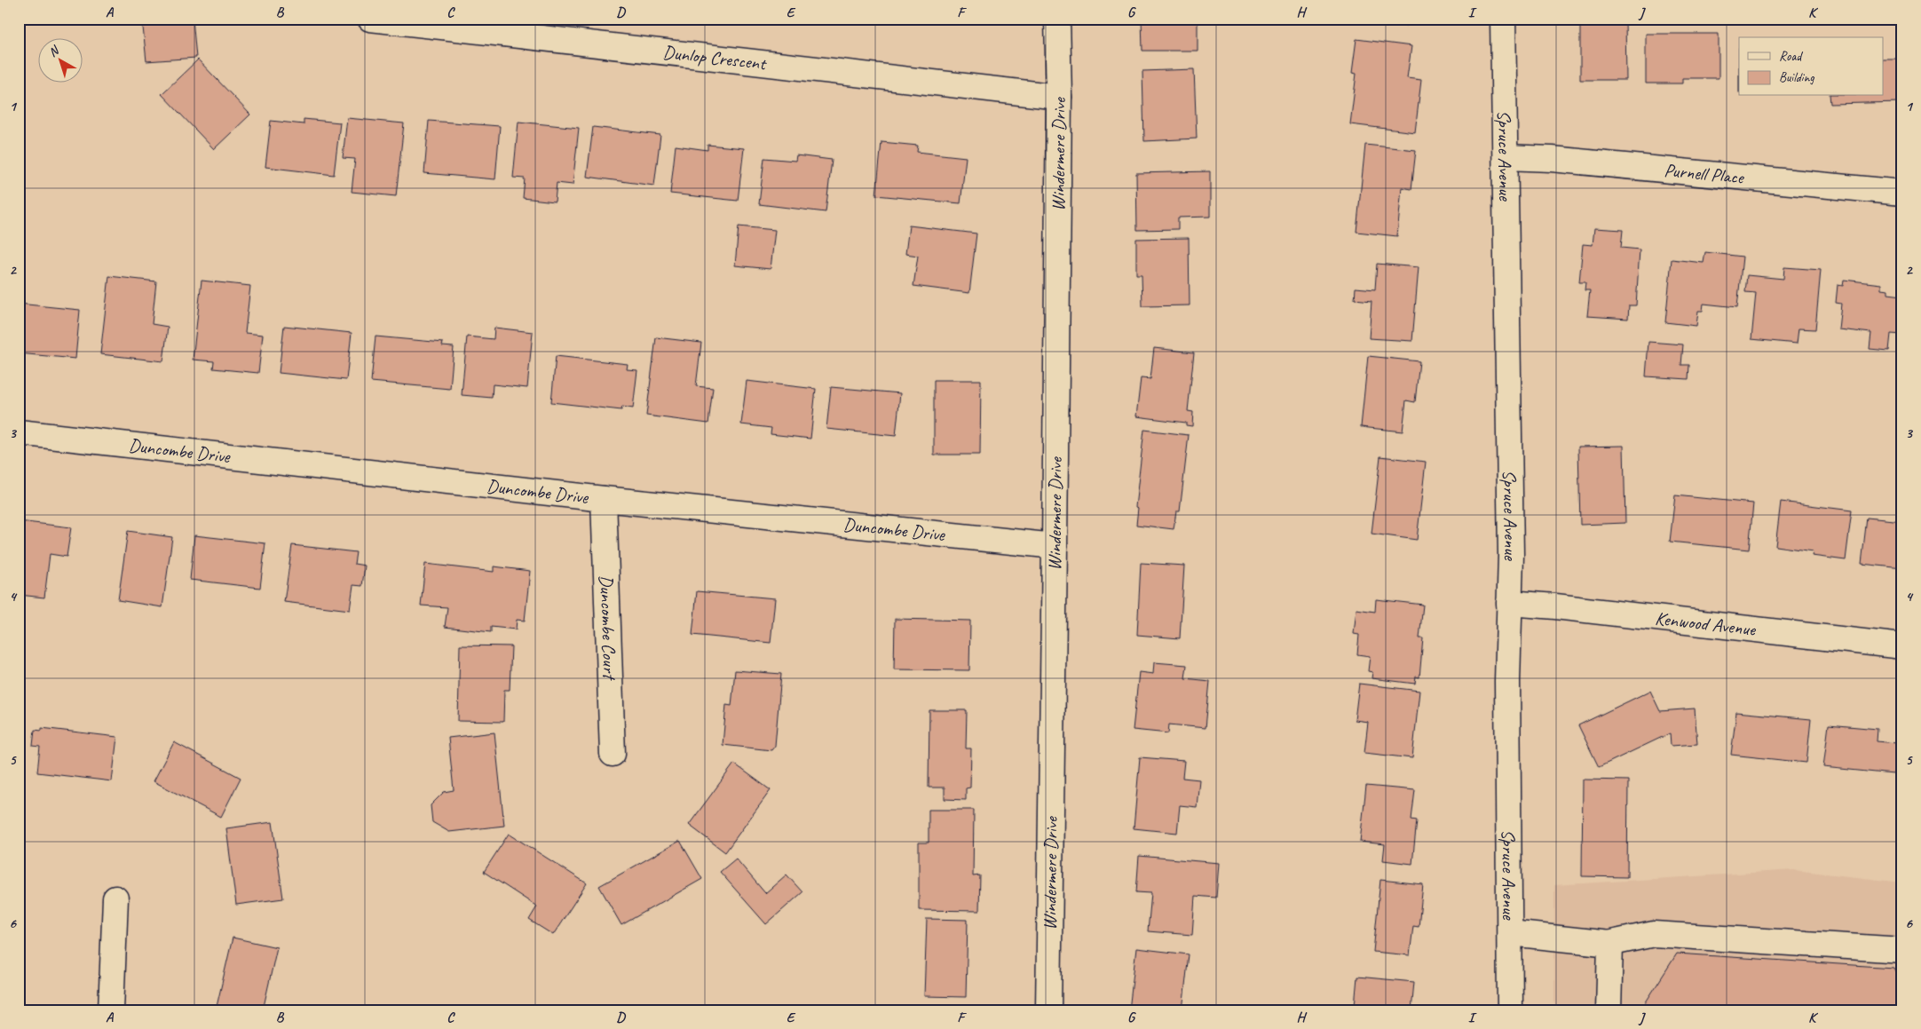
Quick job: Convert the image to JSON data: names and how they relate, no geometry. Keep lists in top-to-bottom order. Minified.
{"streets":{"street":["Dunlop Crescent","Windermere Drive","Spruce Avenue","Purnell Place","Duncombe Drive","Kenwood Avenue","Duncombe Court"]},"crossings":[["Dunlop Crescent","Windermere Drive"],["Windermere Drive","Duncombe Drive"],["Spruce Avenue","Purnell Place"],["Spruce Avenue","Kenwood Avenue"],["Duncombe Drive","Duncombe Court"]],"legend":["Road","Building"],"north":"top left","grid":{"columns":["A","B","C","D","E","F","G","H","I","J","K"],"rows":["1","2","3","4","5","6"]}}
